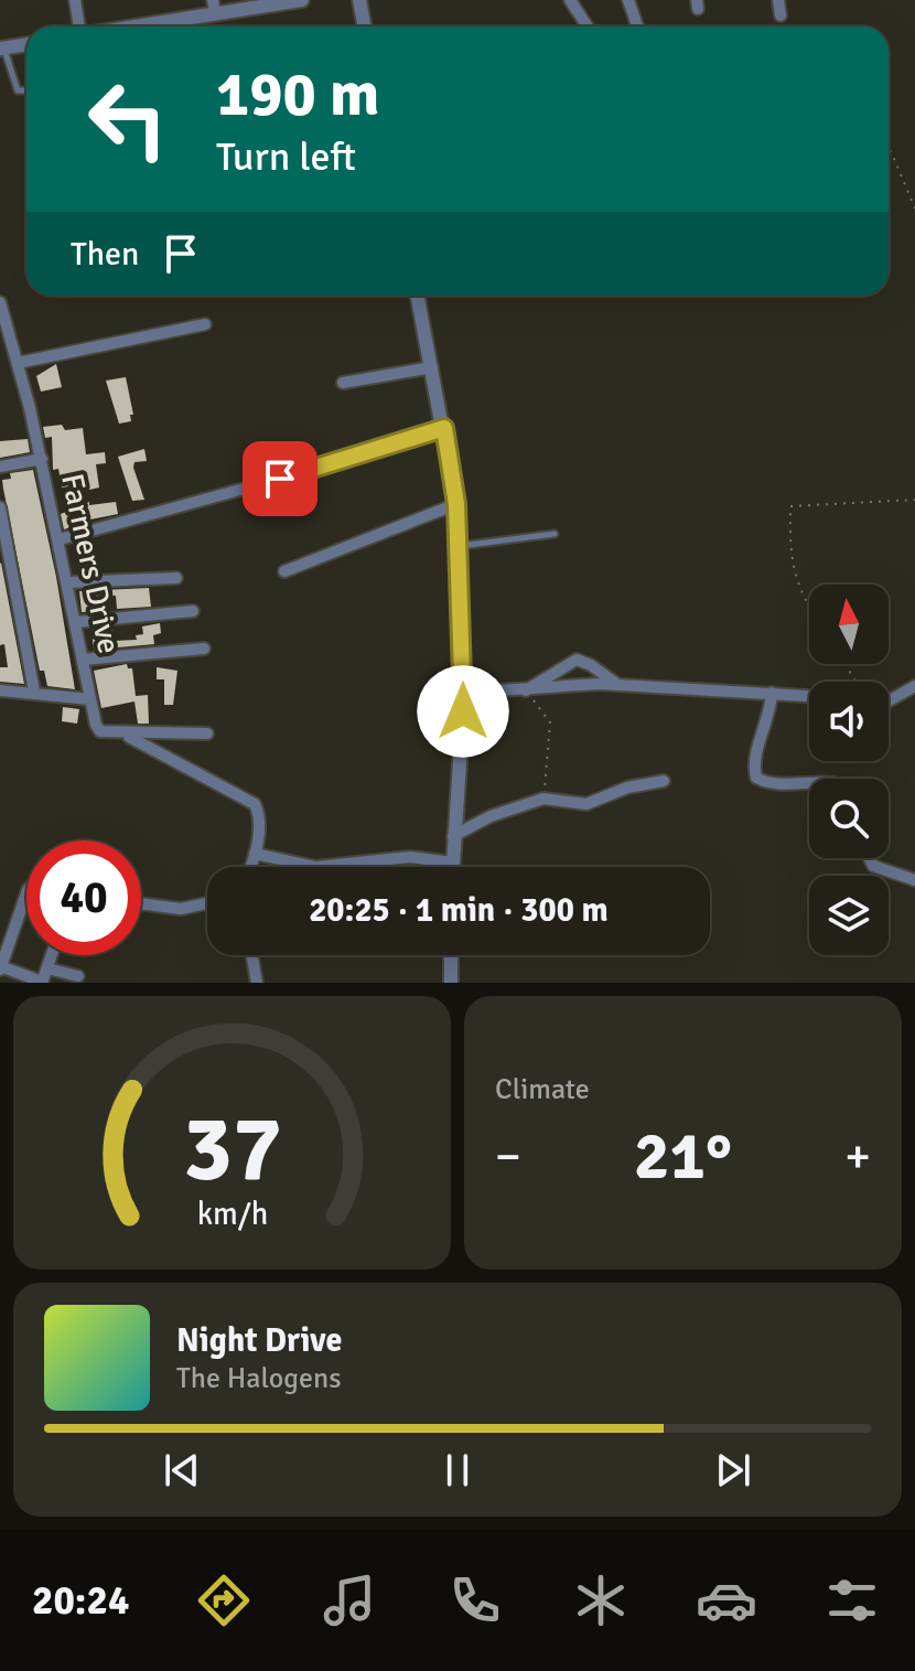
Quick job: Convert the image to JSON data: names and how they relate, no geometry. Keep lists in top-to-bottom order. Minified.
{"streets":{"street":["Farmers Drive"]},"north":"top","page":{"turn":["190 m","Turn left"],"then":"Then","limit":"40","trip":"20:25 · 1 min · 300 m","tile":"Climate","heat":["−","21°","+"],"song":["Night Drive","The Halogens"],"tabs":"20:24","gauge":["37","km/h"]}}
